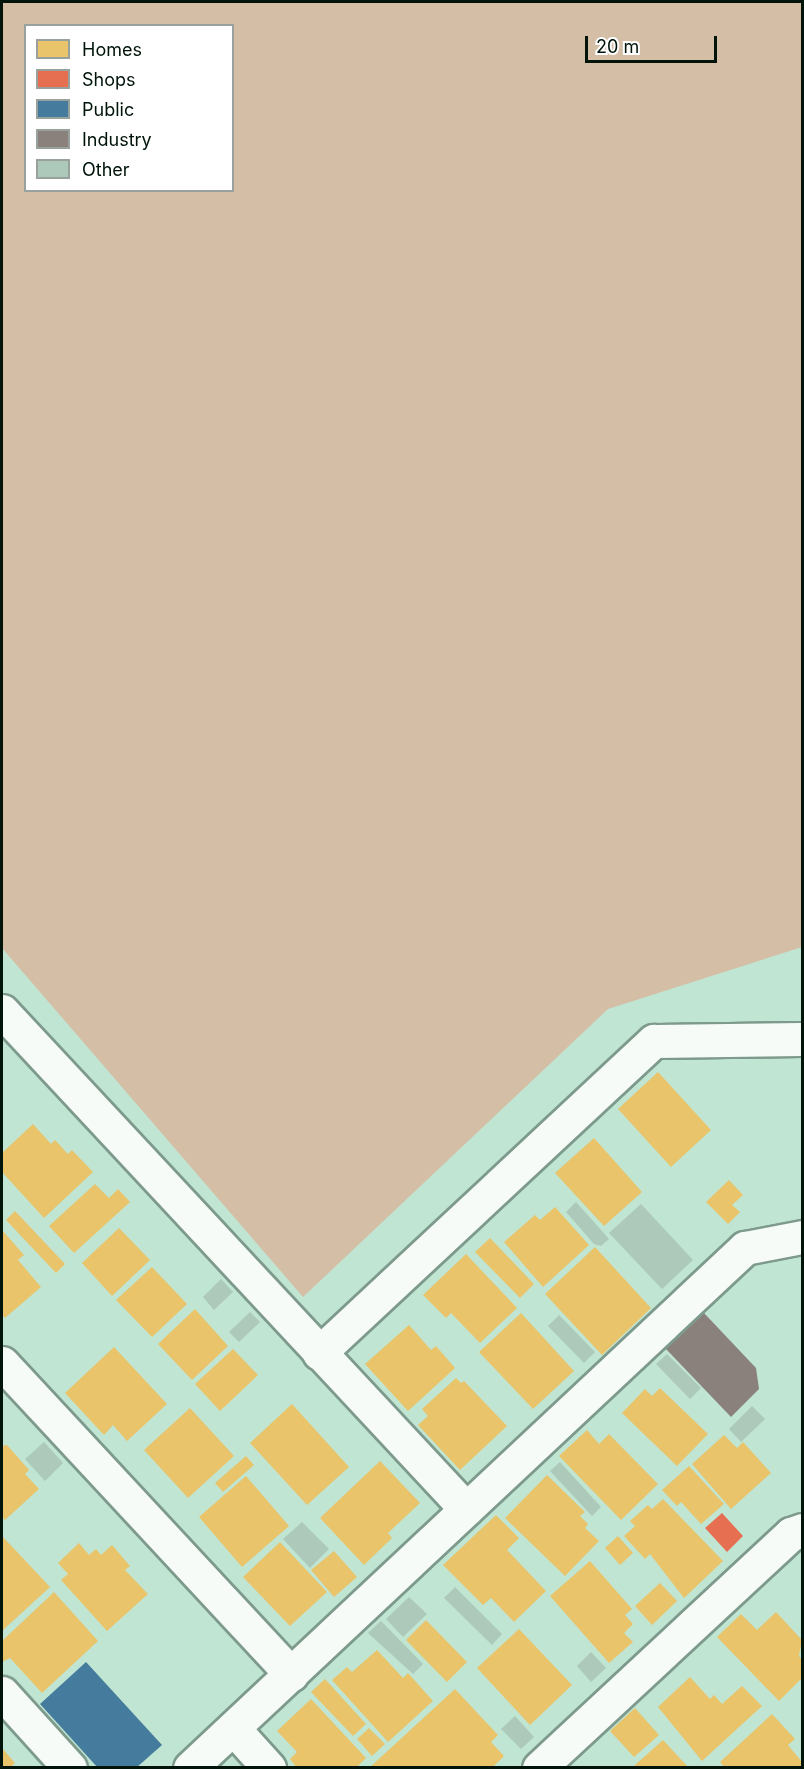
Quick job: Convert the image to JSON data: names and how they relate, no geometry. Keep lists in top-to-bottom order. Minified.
{"legend":["Homes","Shops","Public","Industry","Other"],"scale_bar":"20 m"}
